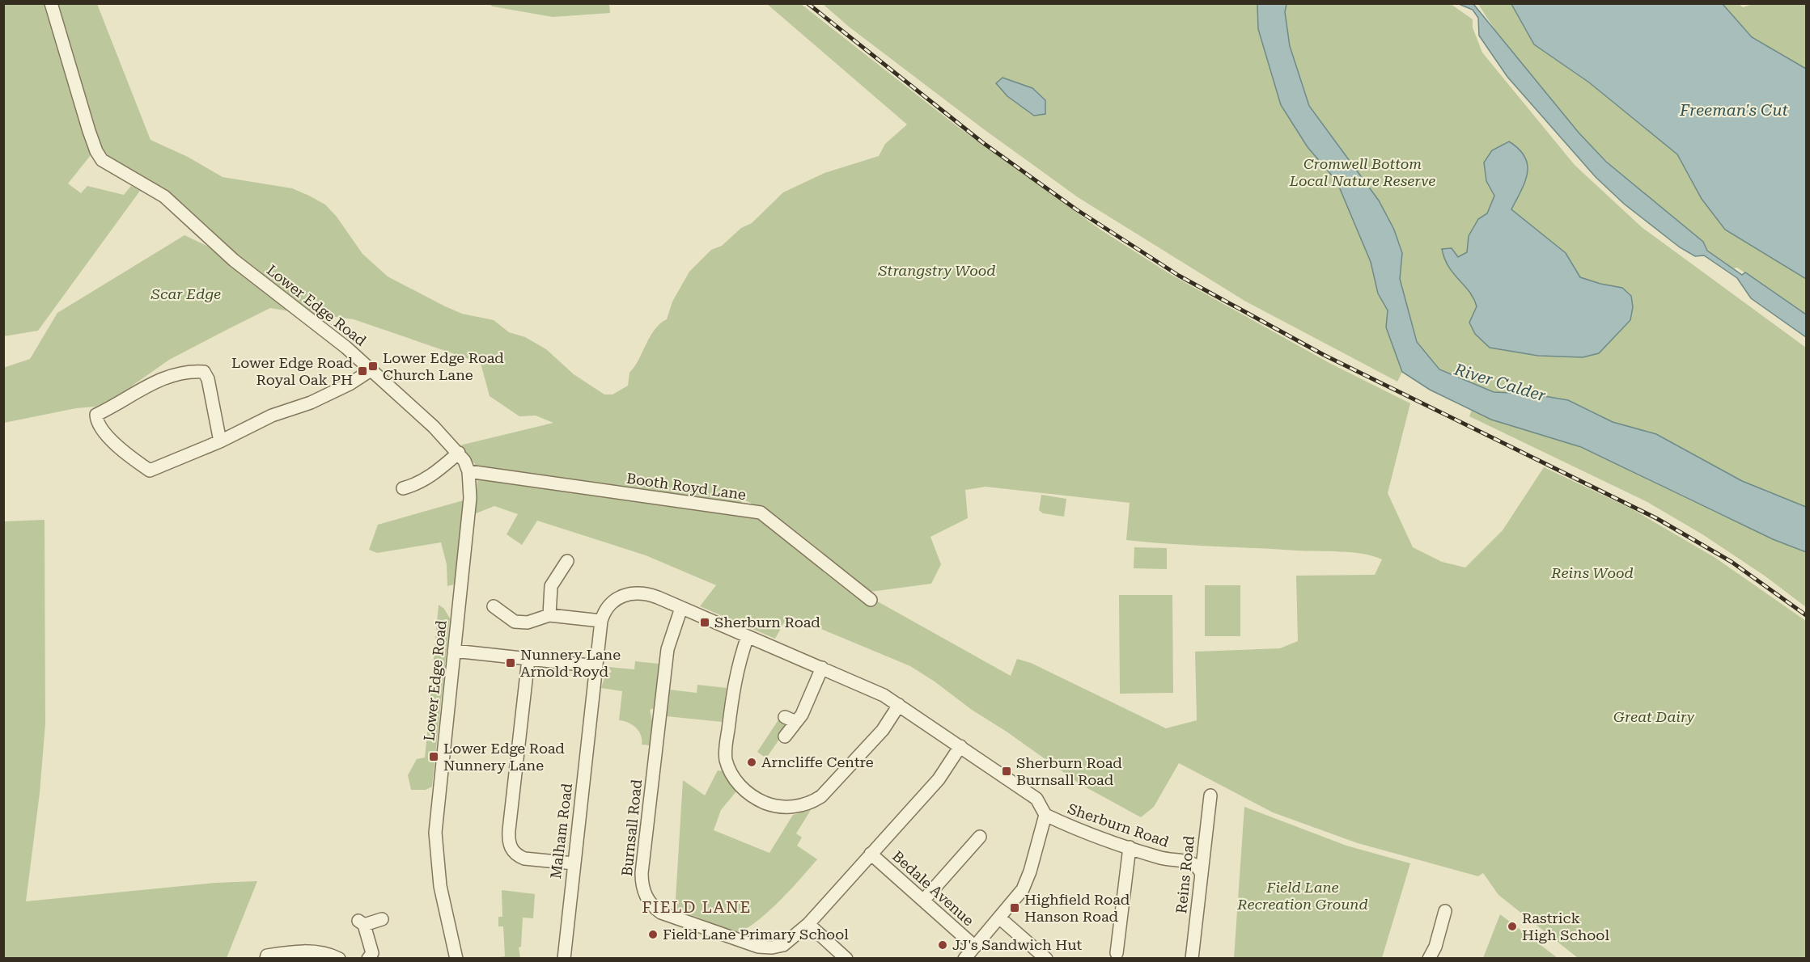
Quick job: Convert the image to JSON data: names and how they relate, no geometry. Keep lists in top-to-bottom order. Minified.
{"streets":{"street":["Lower Edge Road","Booth Royd Lane","Sherburn Road","Burnsall Road","Malham Road","Reins Road","Bedale Avenue"]},"crossings":[["Lower Edge Road","Booth Royd Lane"],["Sherburn Road","Burnsall Road"],["Sherburn Road","Malham Road"],["Sherburn Road","Reins Road"],["Burnsall Road","Bedale Avenue"]],"districts":["FIELD LANE"],"water":["Freeman's Cut","River Calder"],"parks":["Cromwell Bottom Local Nature Reserve","Strangstry Wood","Scar Edge","Reins Wood","Great Dairy","Field Lane Recreation Ground"],"places":{"transit":["Lower Edge Road Church Lane","Lower Edge Road Royal Oak PH","Sherburn Road","Nunnery Lane Arnold Royd","Lower Edge Road Nunnery Lane","Sherburn Road Burnsall Road","Highfield Road Hanson Road"],"other":["Arncliffe Centre","Rastrick High School","Field Lane Primary School","JJ's Sandwich Hut"]}}
